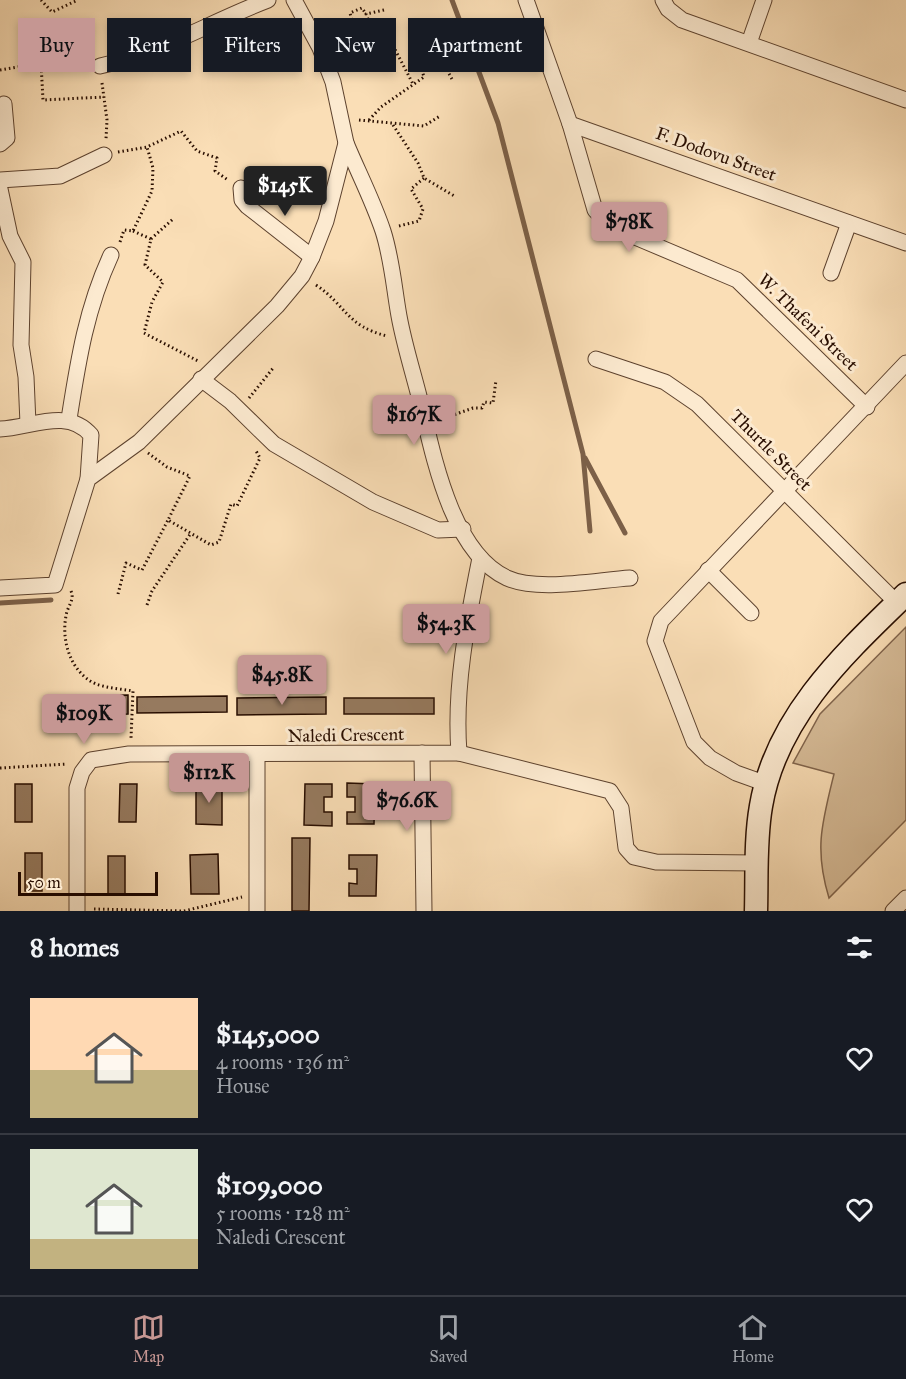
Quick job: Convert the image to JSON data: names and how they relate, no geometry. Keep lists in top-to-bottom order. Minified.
{"streets":{"street":["F. Dodovu Street","W. Thafeni Street","Thurtle Street","Naledi Crescent"]},"crossings":[["F. Dodovu Street","W. Thafeni Street"]],"scale_bar":"50 m","page":{"chip":["Buy","Rent","Filters","New","Apartment"],"price":["$145K","$78K","$167K","$54.3K","$45.8K","$109K","$112K","$76.6K"],"scale":"50 m","heading":"8 homes","list":[{"name":"$145,000","note":"4 rooms · 136 m² · House"},{"name":"$109,000","note":"5 rooms · 128 m² · Naledi Crescent"}],"tabs":["Map","Saved","Home"]}}
